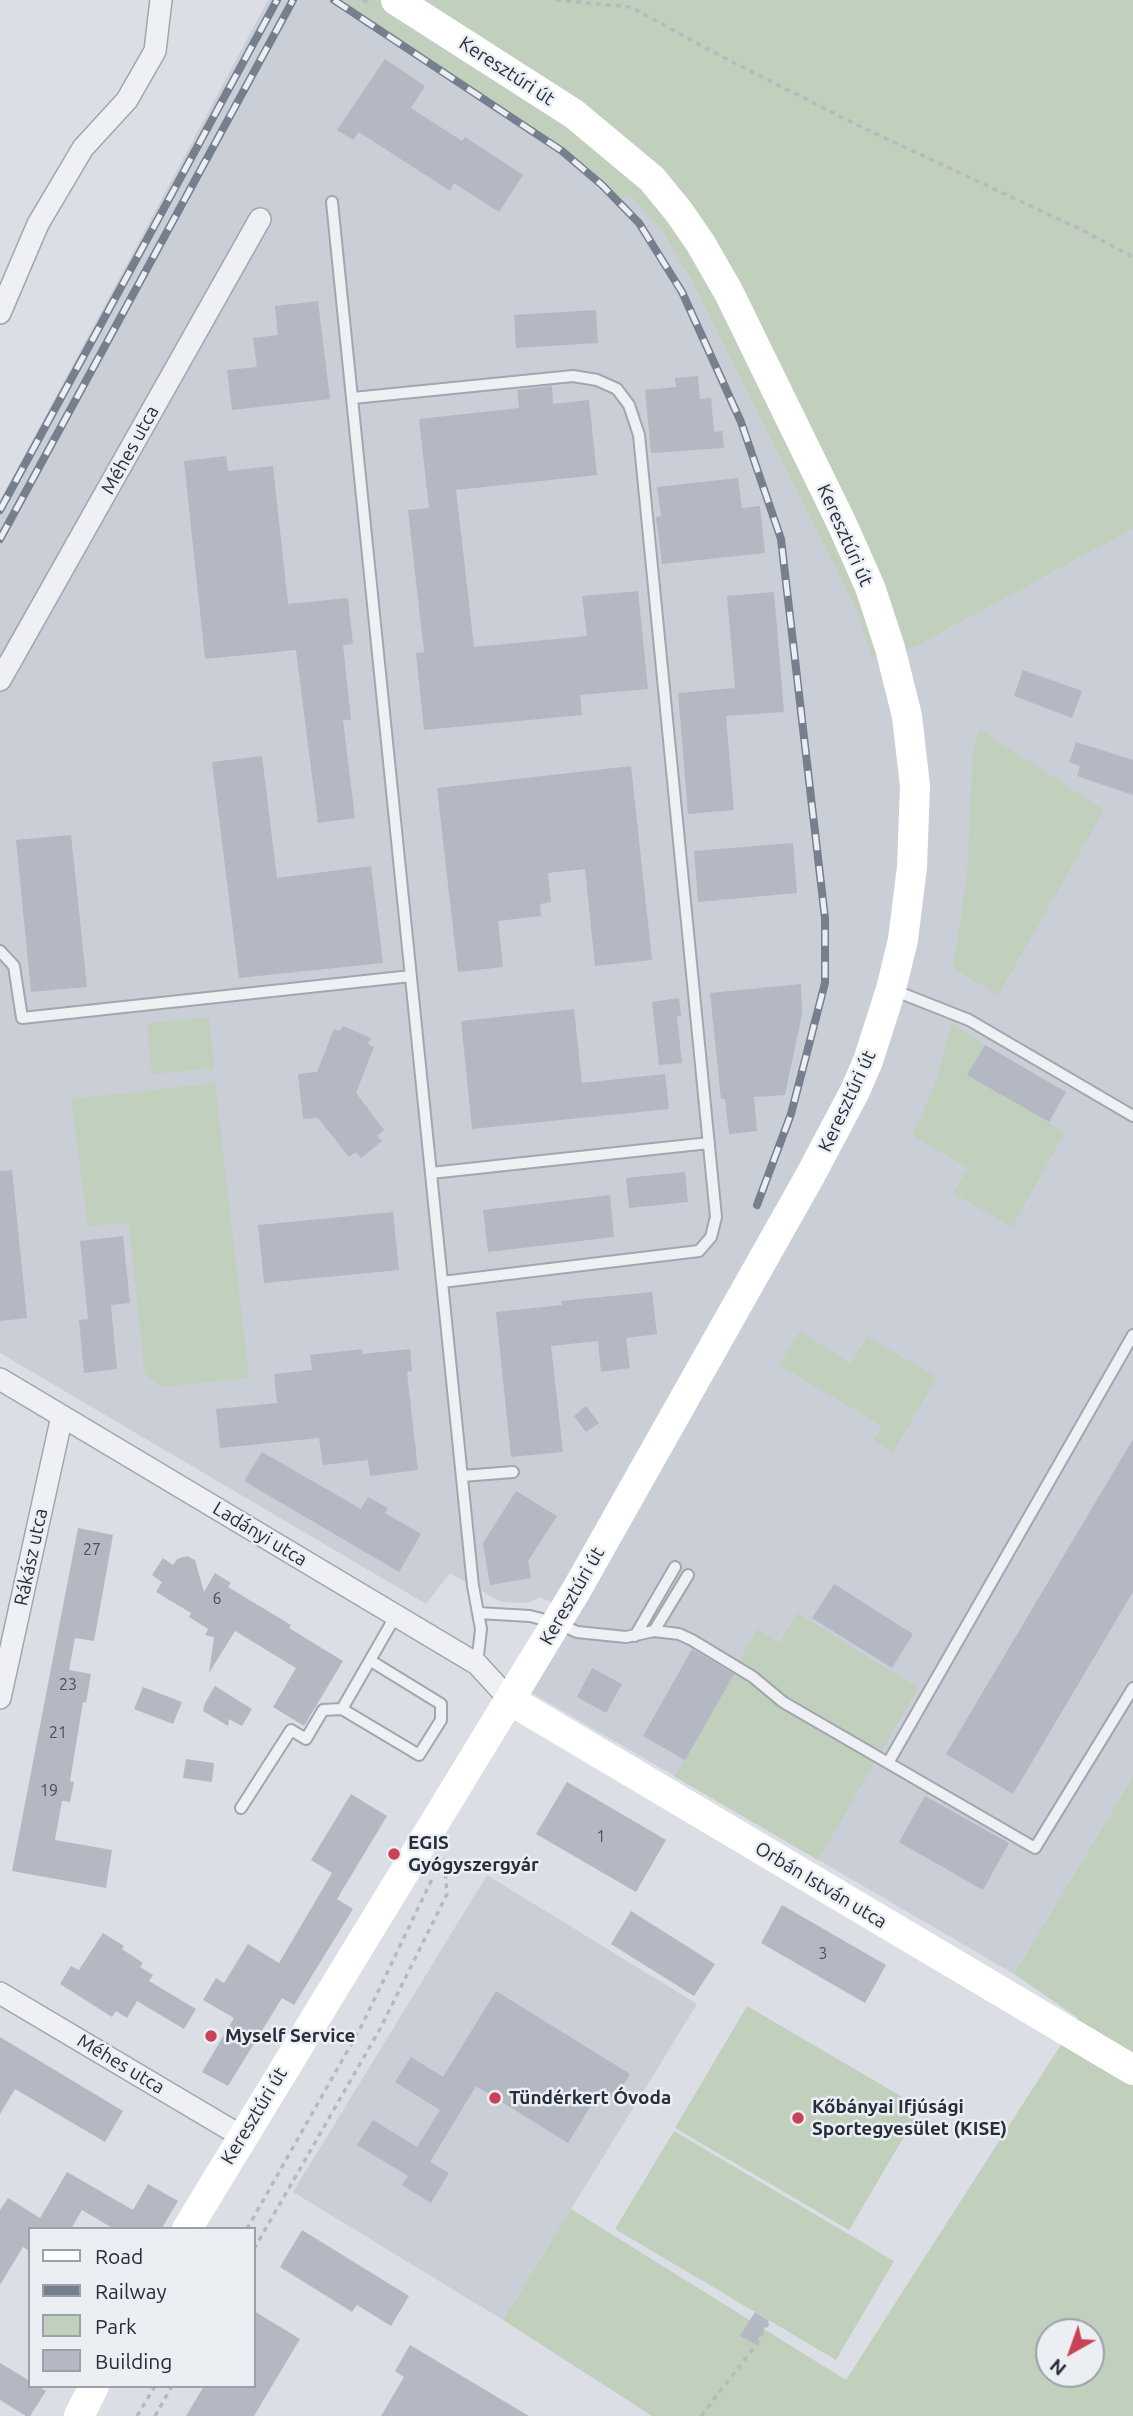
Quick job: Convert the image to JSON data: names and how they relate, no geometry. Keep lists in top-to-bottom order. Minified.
{"streets":{"main road":["Keresztúri út","Orbán István utca"],"street":["Méhes utca","Ladányi utca","Rákász utca"]},"crossings":[["Keresztúri út","Méhes utca"],["Keresztúri út","Ladányi utca"],["Keresztúri út","Orbán István utca"],["Ladányi utca","Rákász utca"],["Ladányi utca","Orbán István utca"]],"places":["EGIS Gyógyszergyár","Myself Service","Tündérkert Óvoda","Kőbányai Ifjúsági Sportegyesület (KISE)"],"house_numbers":["27","6","23","21","19","1","3"],"legend":["Road","Railway","Park","Building"],"north":"bottom left"}
